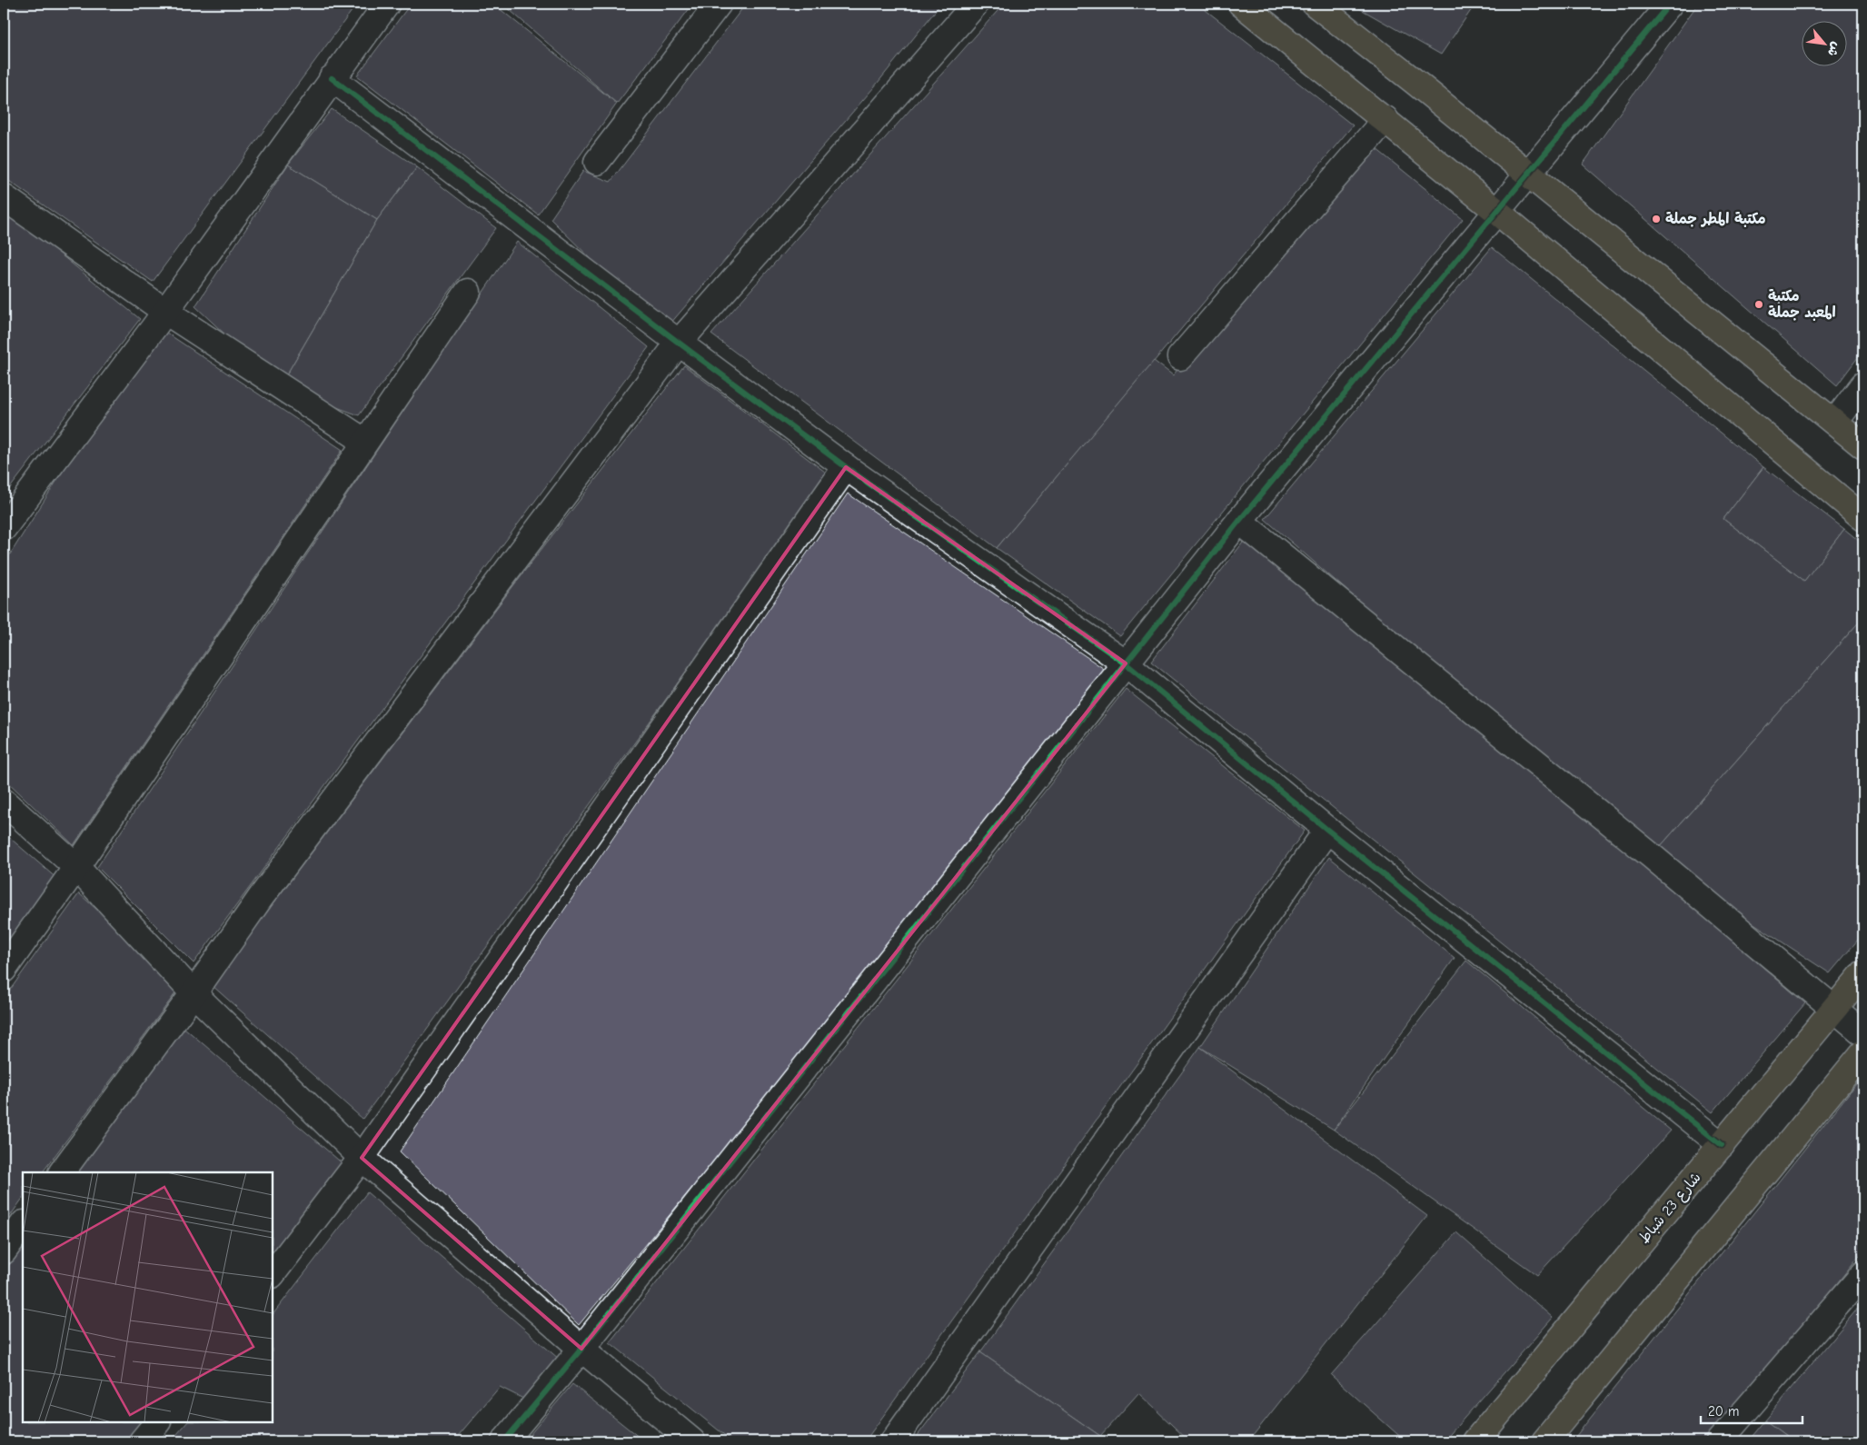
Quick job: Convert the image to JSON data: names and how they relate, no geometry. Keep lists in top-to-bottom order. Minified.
{"streets":{"main road":["شارع 23 شباط"]},"places":["مكتبة المطر جملة","مكتبة المعبد جملة"],"scale_bar":"20 m","north":"bottom right"}
